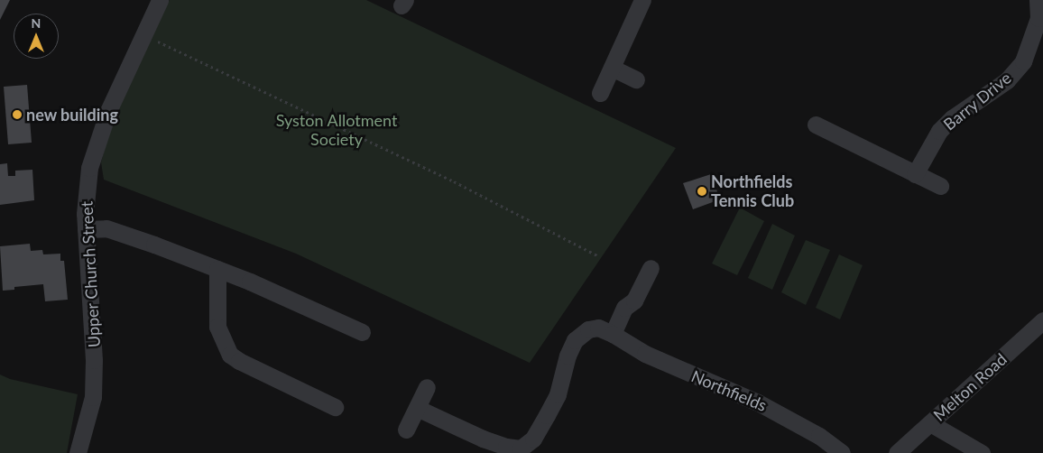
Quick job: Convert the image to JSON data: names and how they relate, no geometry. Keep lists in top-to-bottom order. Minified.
{"streets":{"street":["Barry Drive","Upper Church Street","Melton Road","Northfields"]},"parks":["Syston Allotment Society"],"places":["new building","Northfields Tennis Club"],"north":"top"}
